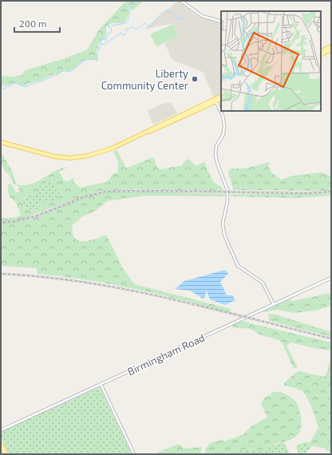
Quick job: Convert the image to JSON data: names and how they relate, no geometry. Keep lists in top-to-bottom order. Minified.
{"streets":{"street":["Birmingham Road"]},"places":["Liberty Community Center"],"scale_bar":"200 m"}
